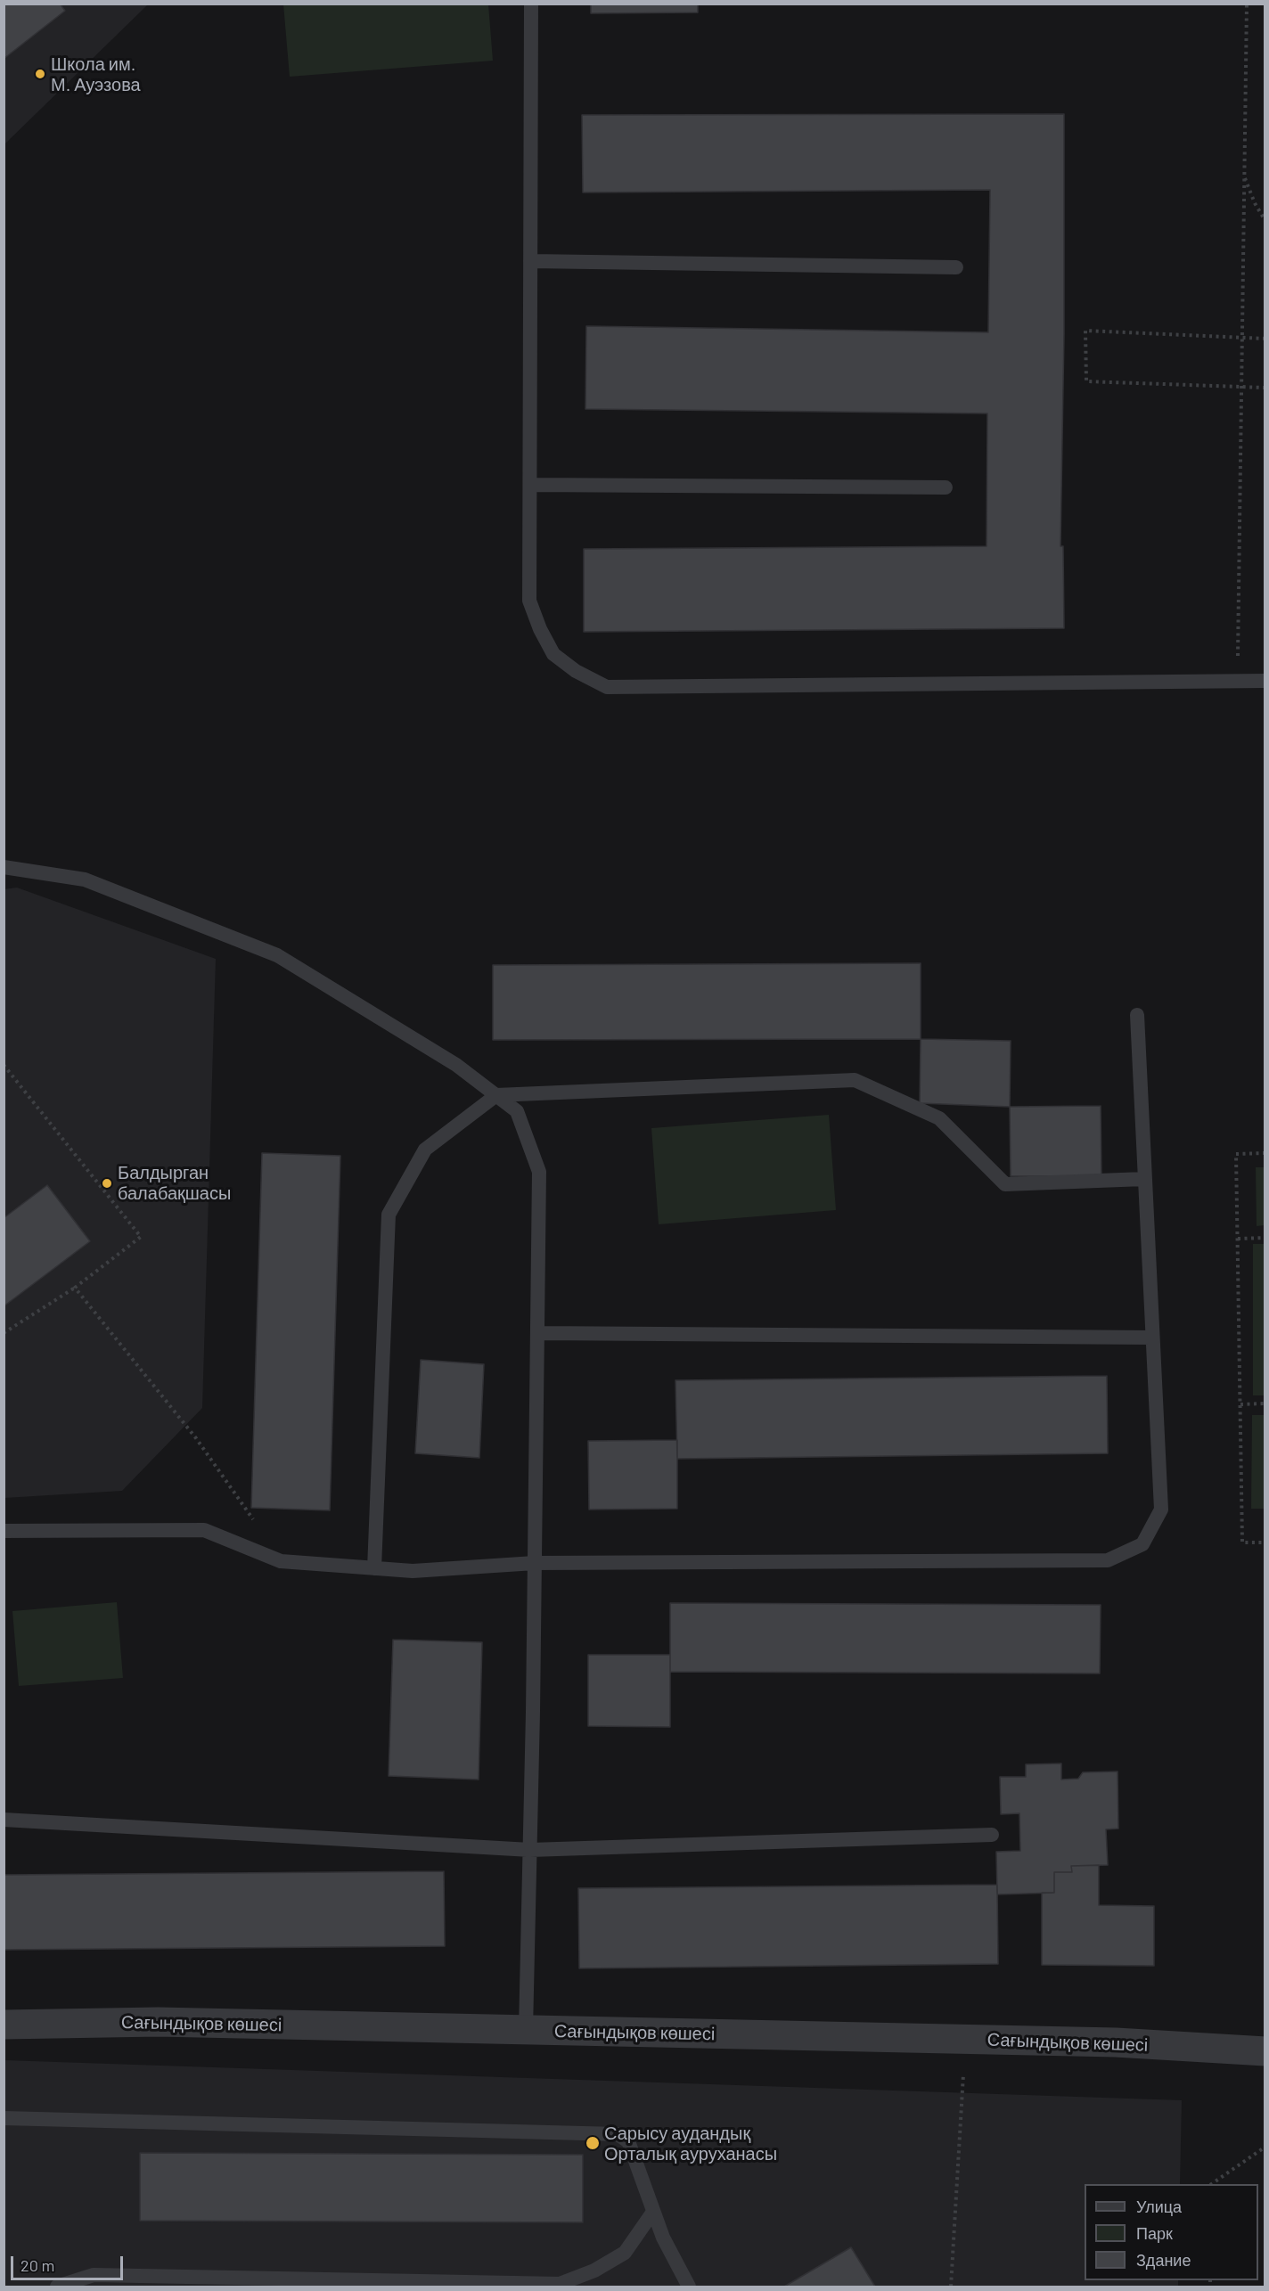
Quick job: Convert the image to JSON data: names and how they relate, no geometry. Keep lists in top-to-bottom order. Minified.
{"streets":{"street":["Сағындықов көшесі"]},"places":["Школа им. М. Ауэзова","Балдырган балабақшасы","Сарысу аудандық Орталық ауруханасы"],"legend":["Улица","Парк","Здание"],"scale_bar":"20 m"}
